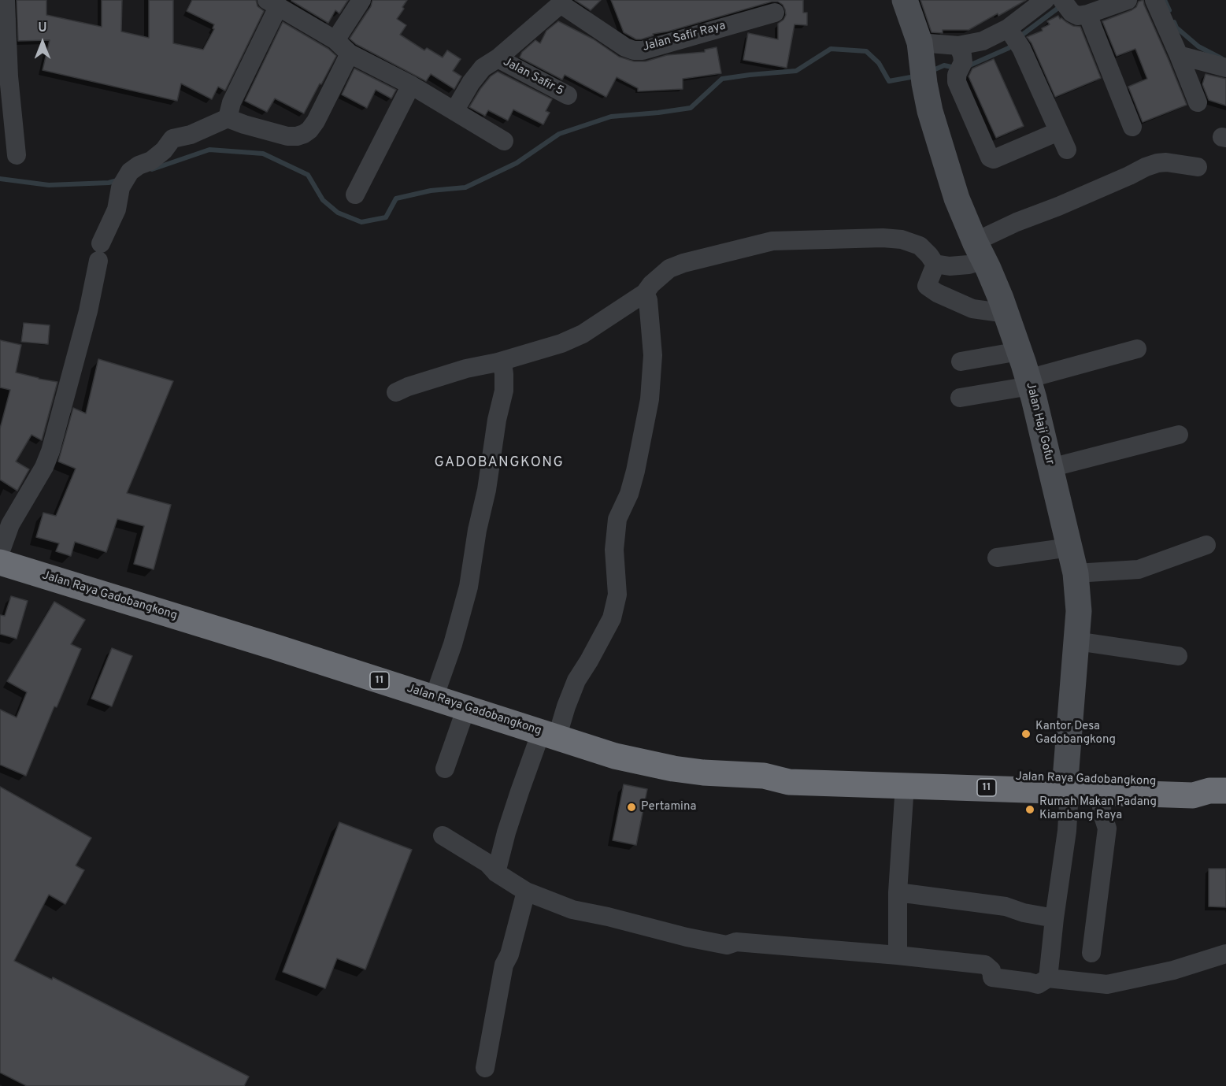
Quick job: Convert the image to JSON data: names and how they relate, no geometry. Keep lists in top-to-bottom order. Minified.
{"streets":{"highway":["Jalan Raya Gadobangkong","11"],"street":["Jalan Safir Raya","Jalan Safir 5","Jalan Haji Gofur"]},"crossings":[["Jalan Safir Raya","Jalan Safir 5"],["Jalan Haji Gofur","Jalan Raya Gadobangkong"]],"districts":["GADOBANGKONG"],"places":["Kantor Desa Gadobangkong","Pertamina","Rumah Makan Padang Kiambang Raya"],"north":"top"}
